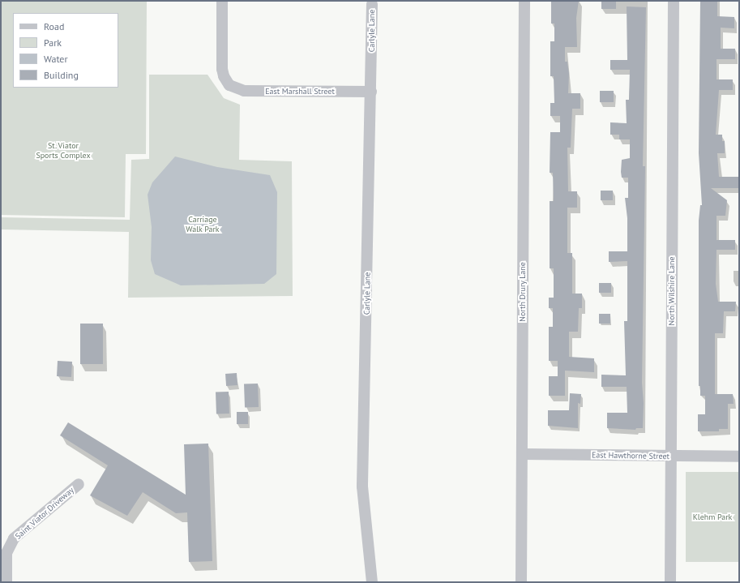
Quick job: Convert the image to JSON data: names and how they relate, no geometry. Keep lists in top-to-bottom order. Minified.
{"streets":{"street":["Carlyle Lane","East Marshall Street","North Wilshire Lane","North Drury Lane","East Hawthorne Street","Saint Viator Driveway"]},"crossings":[["Carlyle Lane","East Marshall Street"],["North Wilshire Lane","East Hawthorne Street"],["North Drury Lane","East Hawthorne Street"]],"parks":["St. Viator Sports Complex","Carriage Walk Park","Klehm Park"],"legend":["Road","Park","Water","Building"]}
